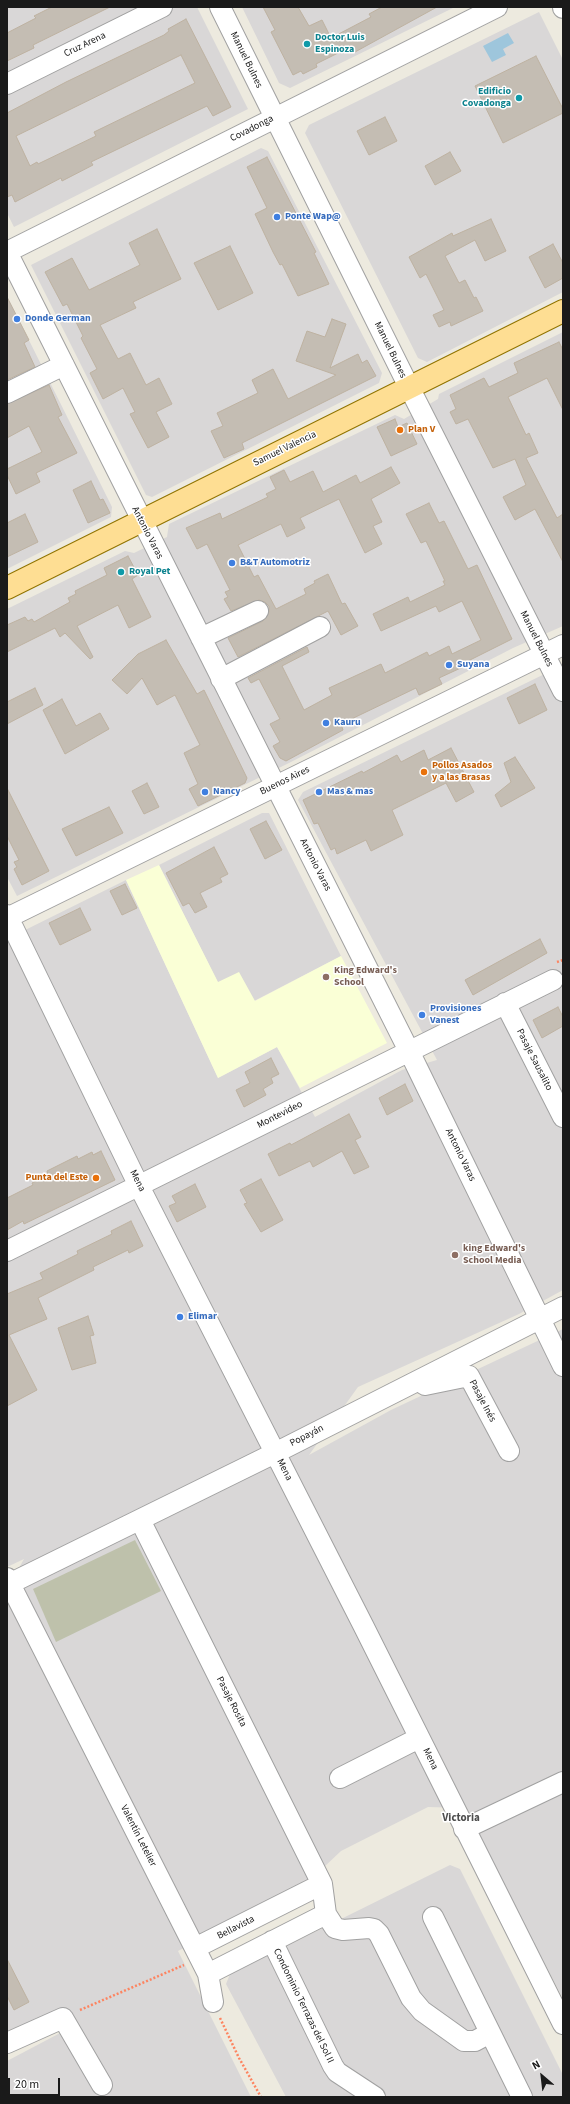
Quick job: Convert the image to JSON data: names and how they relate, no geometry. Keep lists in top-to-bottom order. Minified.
{"streets":{"main road":["Samuel Valencia"],"street":["Cruz Arena","Manuel Bulnes","Covadonga","Antonio Varas","Buenos Aires","Pasaje Sausalito","Montevideo","Mena","Pasaje Inés","Popayán","Pasaje Rosita","Valentín Letelier","Bellavista","Condominio Terrazas del Sol II"]},"crossings":[["Manuel Bulnes","Covadonga"],["Manuel Bulnes","Samuel Valencia"],["Manuel Bulnes","Buenos Aires"],["Covadonga","Antonio Varas"],["Samuel Valencia","Antonio Varas"],["Antonio Varas","Buenos Aires"],["Antonio Varas","Montevideo"],["Antonio Varas","Popayán"],["Buenos Aires","Mena"],["Pasaje Sausalito","Montevideo"],["Montevideo","Mena"],["Mena","Popayán"],["Pasaje Inés","Popayán"],["Popayán","Pasaje Rosita"],["Popayán","Valentín Letelier"],["Pasaje Rosita","Bellavista"],["Valentín Letelier","Bellavista"]],"districts":["Victoria"],"places":["Doctor Luis Espinoza","Edificio Covadonga","Ponte Wap@","Donde German","Plan V","B&T Automotriz","Royal Pet","Suyana","Kauru","Pollos Asados y a las Brasas","Nancy","Mas & mas","King Edward's School","Provisiones Vanest","Punta del Este","king Edward's School Media","Elimar"],"scale_bar":"20 m","north":"top left"}
